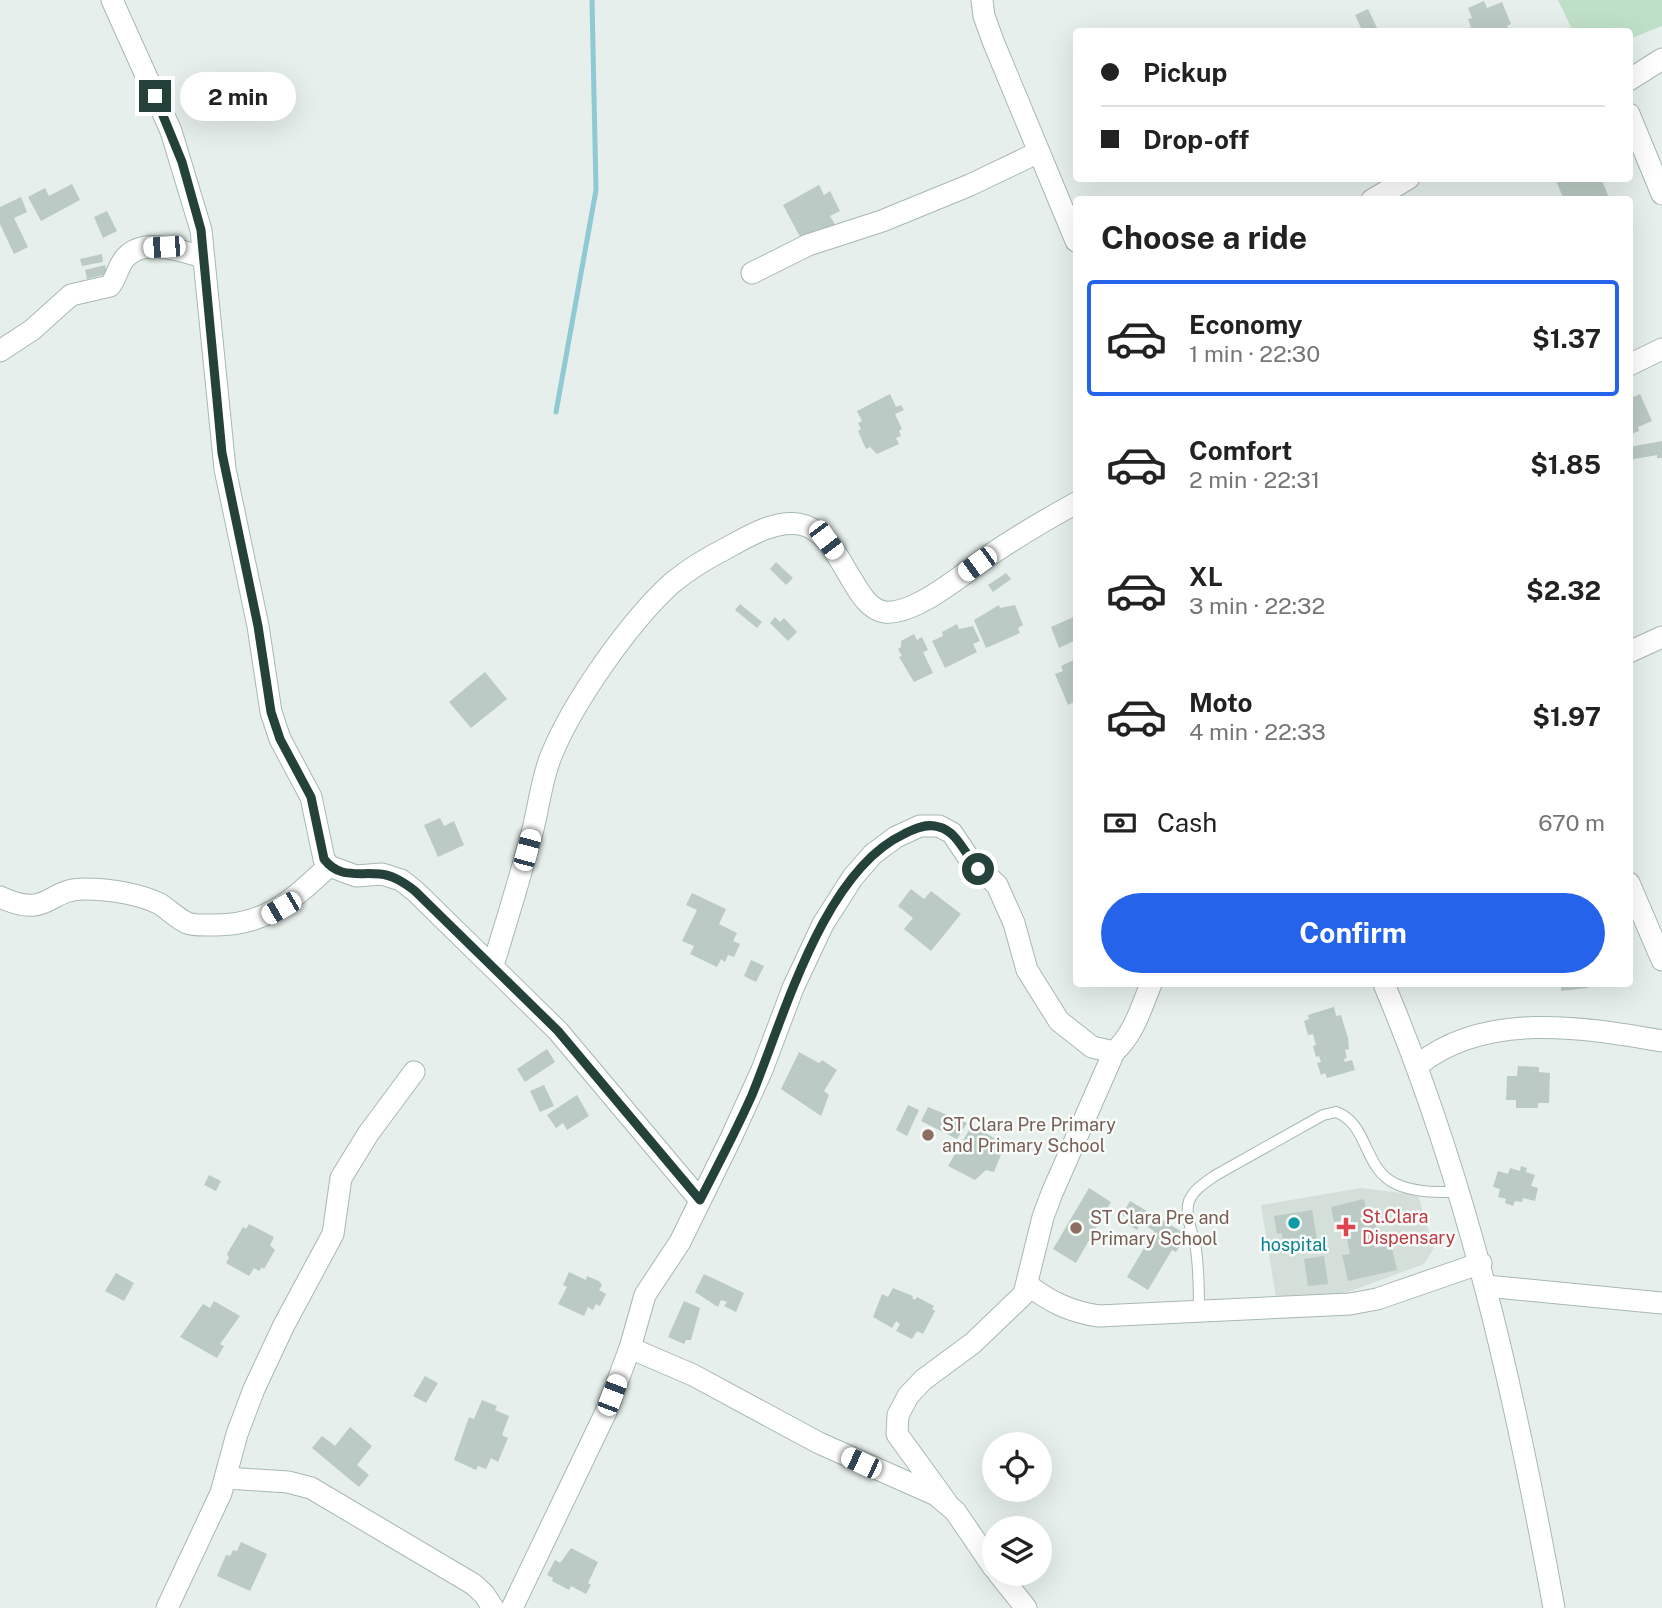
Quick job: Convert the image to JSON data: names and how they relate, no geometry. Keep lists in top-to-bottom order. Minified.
{"places":{"other":["ST Clara Pre Primary and Primary School","hospital","ST Clara Pre and Primary School"],"health":["St.Clara Dispensary"]},"page":{"banner":["Pickup","Drop-off"],"bubble":"2 min","heading":"Choose a ride","list":[{"name":"Economy","note":"1 min · 22:30","value":"$1.37"},{"name":"Comfort","note":"2 min · 22:31","value":"$1.85"},{"name":"XL","note":"3 min · 22:32","value":"$2.32"},{"name":"Moto","note":"4 min · 22:33","value":"$1.97"}],"pay":["Cash","670 m"],"buttons":"Confirm"}}
